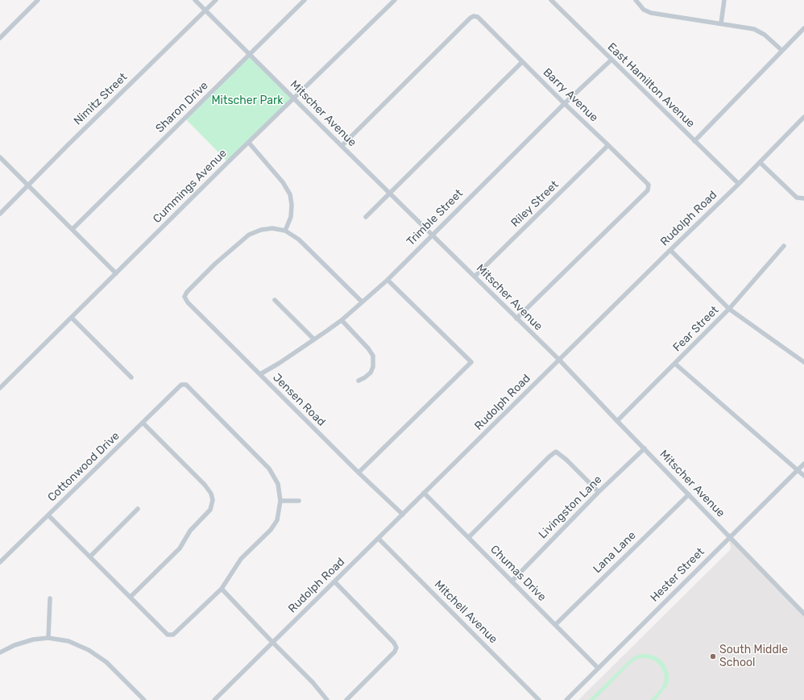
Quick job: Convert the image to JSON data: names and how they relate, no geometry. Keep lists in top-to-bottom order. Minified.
{"streets":{"street":["East Hamilton Avenue","Barry Avenue","Nimitz Street","Sharon Drive","Mitscher Avenue","Cummings Avenue","Riley Street","Trimble Street","Rudolph Road","Fear Street","Jensen Road","Cottonwood Drive","Livingston Lane","Lana Lane","Chumas Drive","Hester Street","Mitchell Avenue"]},"crossings":[["East Hamilton Avenue","Trimble Street"],["East Hamilton Avenue","Rudolph Road"],["Barry Avenue","Mitscher Avenue"],["Barry Avenue","Riley Street"],["Barry Avenue","Trimble Street"],["Nimitz Street","Mitscher Avenue"],["Sharon Drive","Mitscher Avenue"],["Mitscher Avenue","Cummings Avenue"],["Mitscher Avenue","Riley Street"],["Mitscher Avenue","Trimble Street"],["Mitscher Avenue","Rudolph Road"],["Mitscher Avenue","Fear Street"],["Mitscher Avenue","Livingston Lane"],["Mitscher Avenue","Lana Lane"],["Mitscher Avenue","Hester Street"],["Trimble Street","Jensen Road"],["Rudolph Road","Jensen Road"],["Rudolph Road","Chumas Drive"],["Rudolph Road","Mitchell Avenue"],["Livingston Lane","Chumas Drive"],["Lana Lane","Chumas Drive"],["Chumas Drive","Hester Street"]],"parks":["Mitscher Park"],"places":["South Middle School"]}
